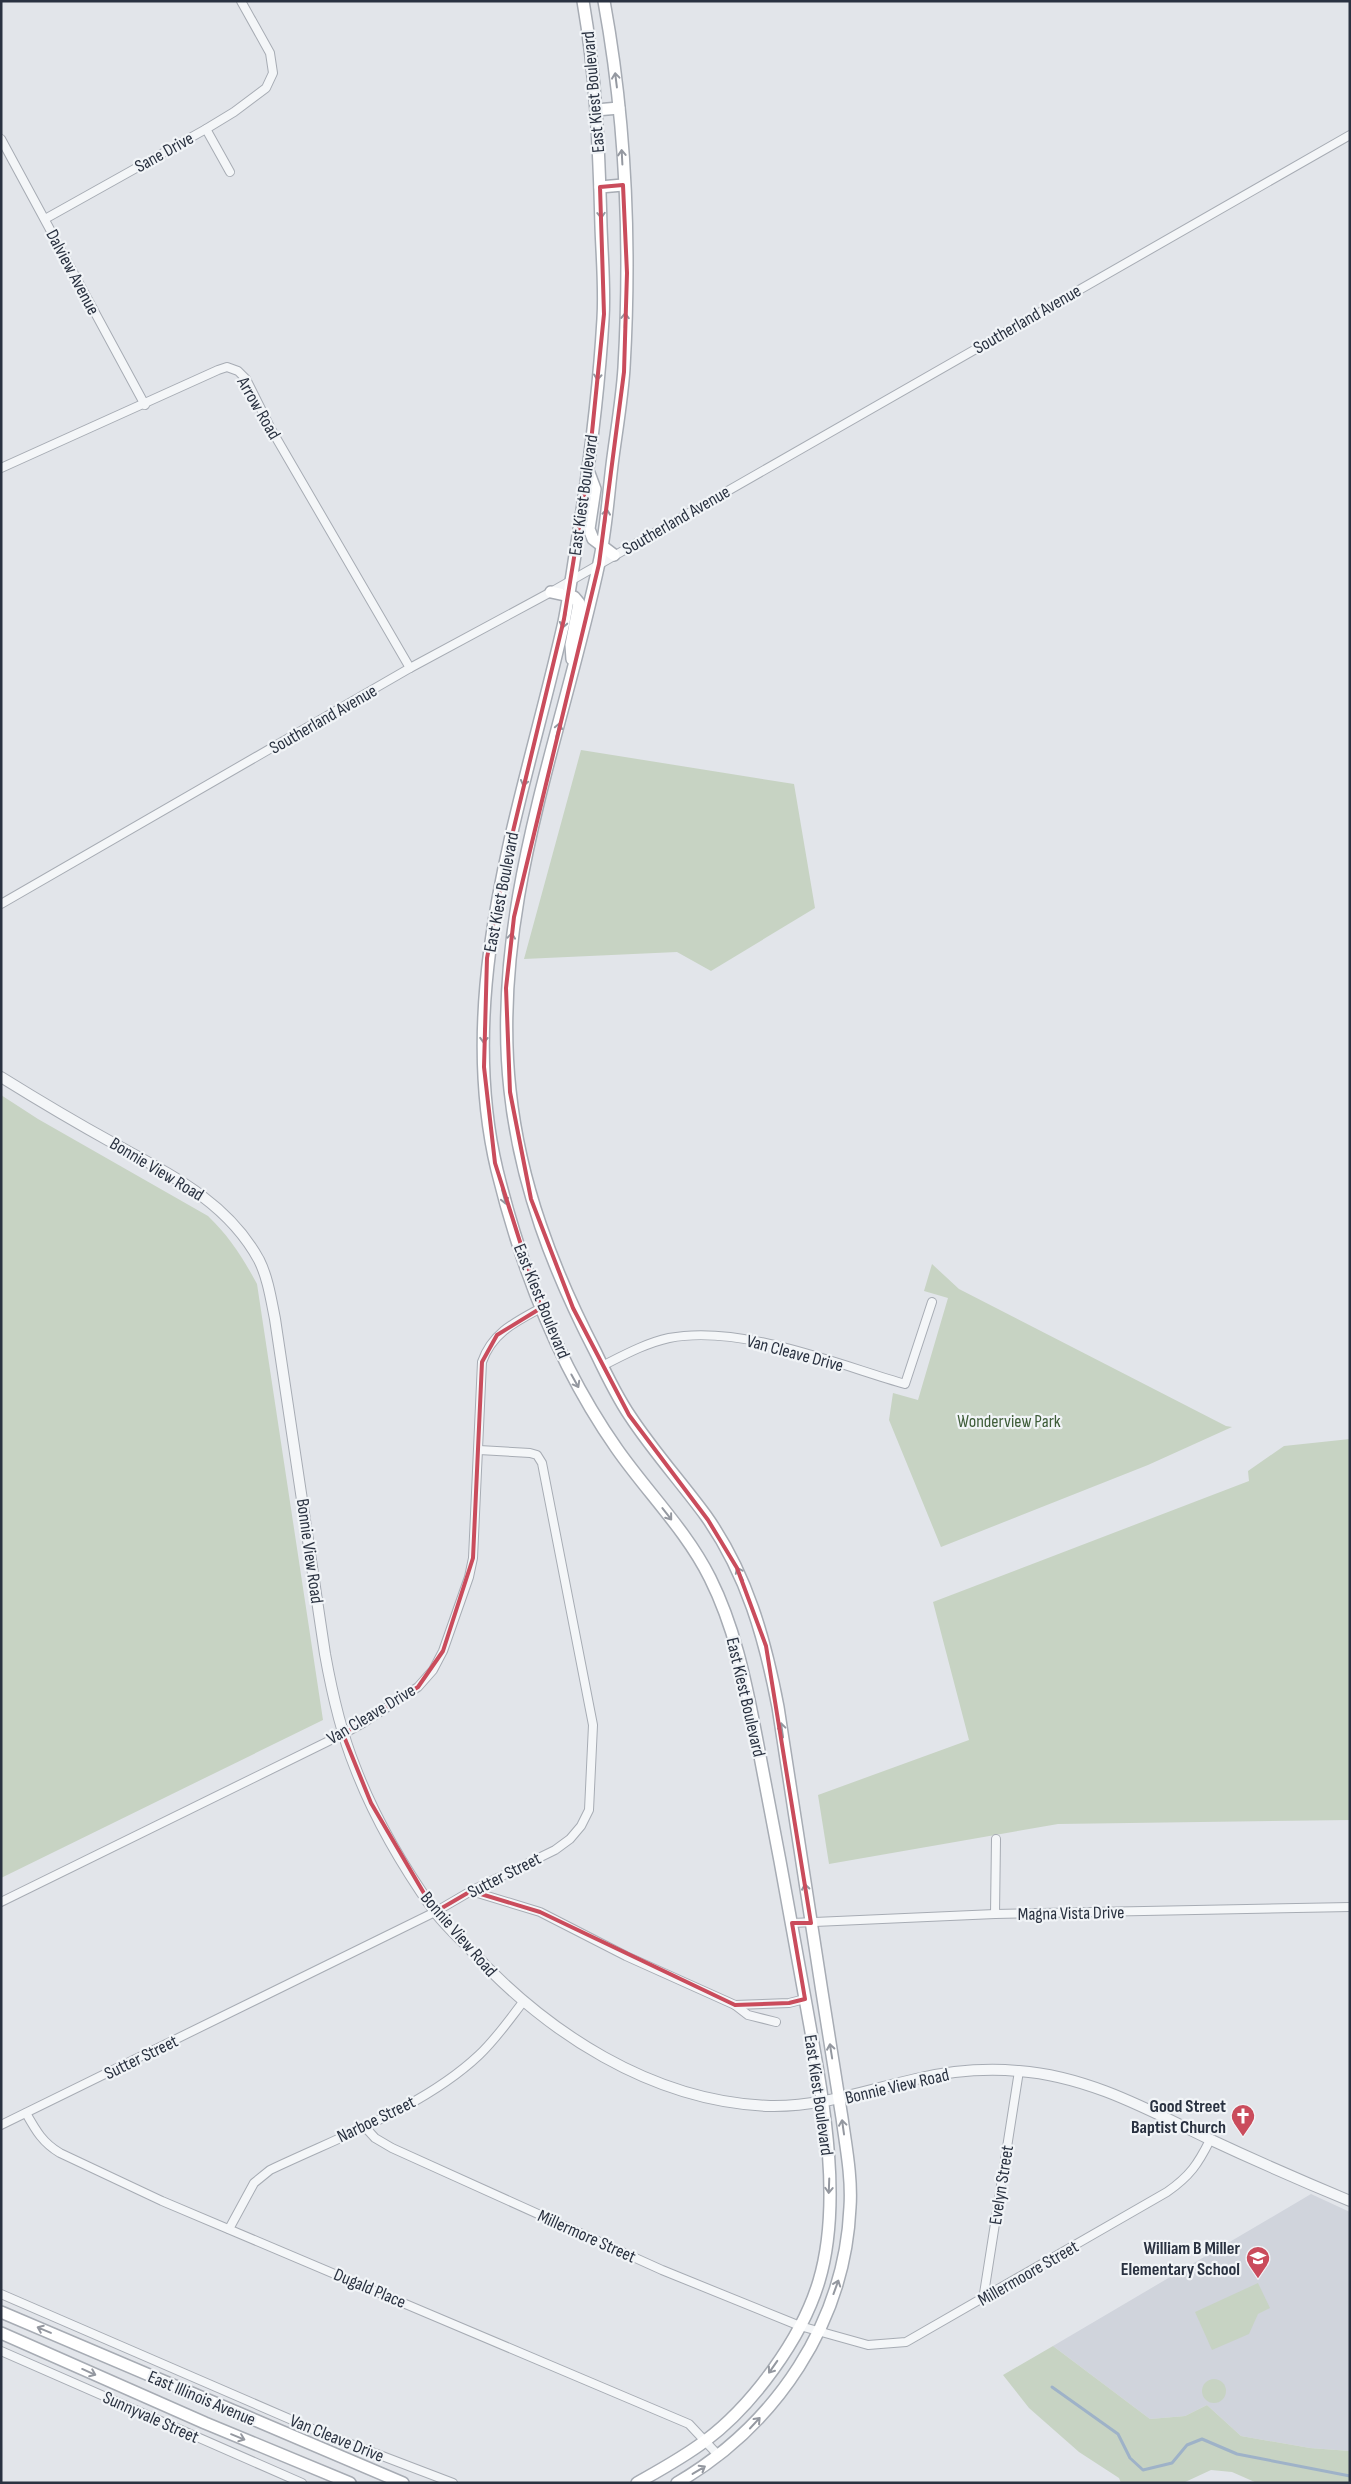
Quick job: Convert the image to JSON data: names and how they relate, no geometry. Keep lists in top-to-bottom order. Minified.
{"streets":{"main road":["East Kiest Boulevard","East Illinois Avenue"],"street":["Sane Drive","Dalview Avenue","Southerland Avenue","Arrow Road","Bonnie View Road","Van Cleave Drive","Sutter Street","Magna Vista Drive","Narboe Street","Evelyn Street","Millermore Street","Millermoore Street","Dugald Place","Sunnyvale Street"]},"crossings":[["East Kiest Boulevard","Southerland Avenue"],["East Kiest Boulevard","Bonnie View Road"],["East Kiest Boulevard","Van Cleave Drive"],["East Kiest Boulevard","Magna Vista Drive"],["East Kiest Boulevard","Millermore Street"],["East Kiest Boulevard","Millermoore Street"],["East Kiest Boulevard","Dugald Place"],["Sane Drive","Dalview Avenue"],["Dalview Avenue","Arrow Road"],["Southerland Avenue","Arrow Road"],["Bonnie View Road","Van Cleave Drive"],["Bonnie View Road","Sutter Street"],["Bonnie View Road","Narboe Street"],["Bonnie View Road","Evelyn Street"],["Bonnie View Road","Millermoore Street"],["Van Cleave Drive","Sutter Street"],["Sutter Street","Dugald Place"],["Narboe Street","Millermore Street"],["Narboe Street","Dugald Place"],["Evelyn Street","Millermoore Street"],["Millermore Street","Millermoore Street"]],"parks":["Wonderview Park"],"places":{"church":["Good Street Baptist Church"],"school or university":["William B Miller Elementary School"]}}
